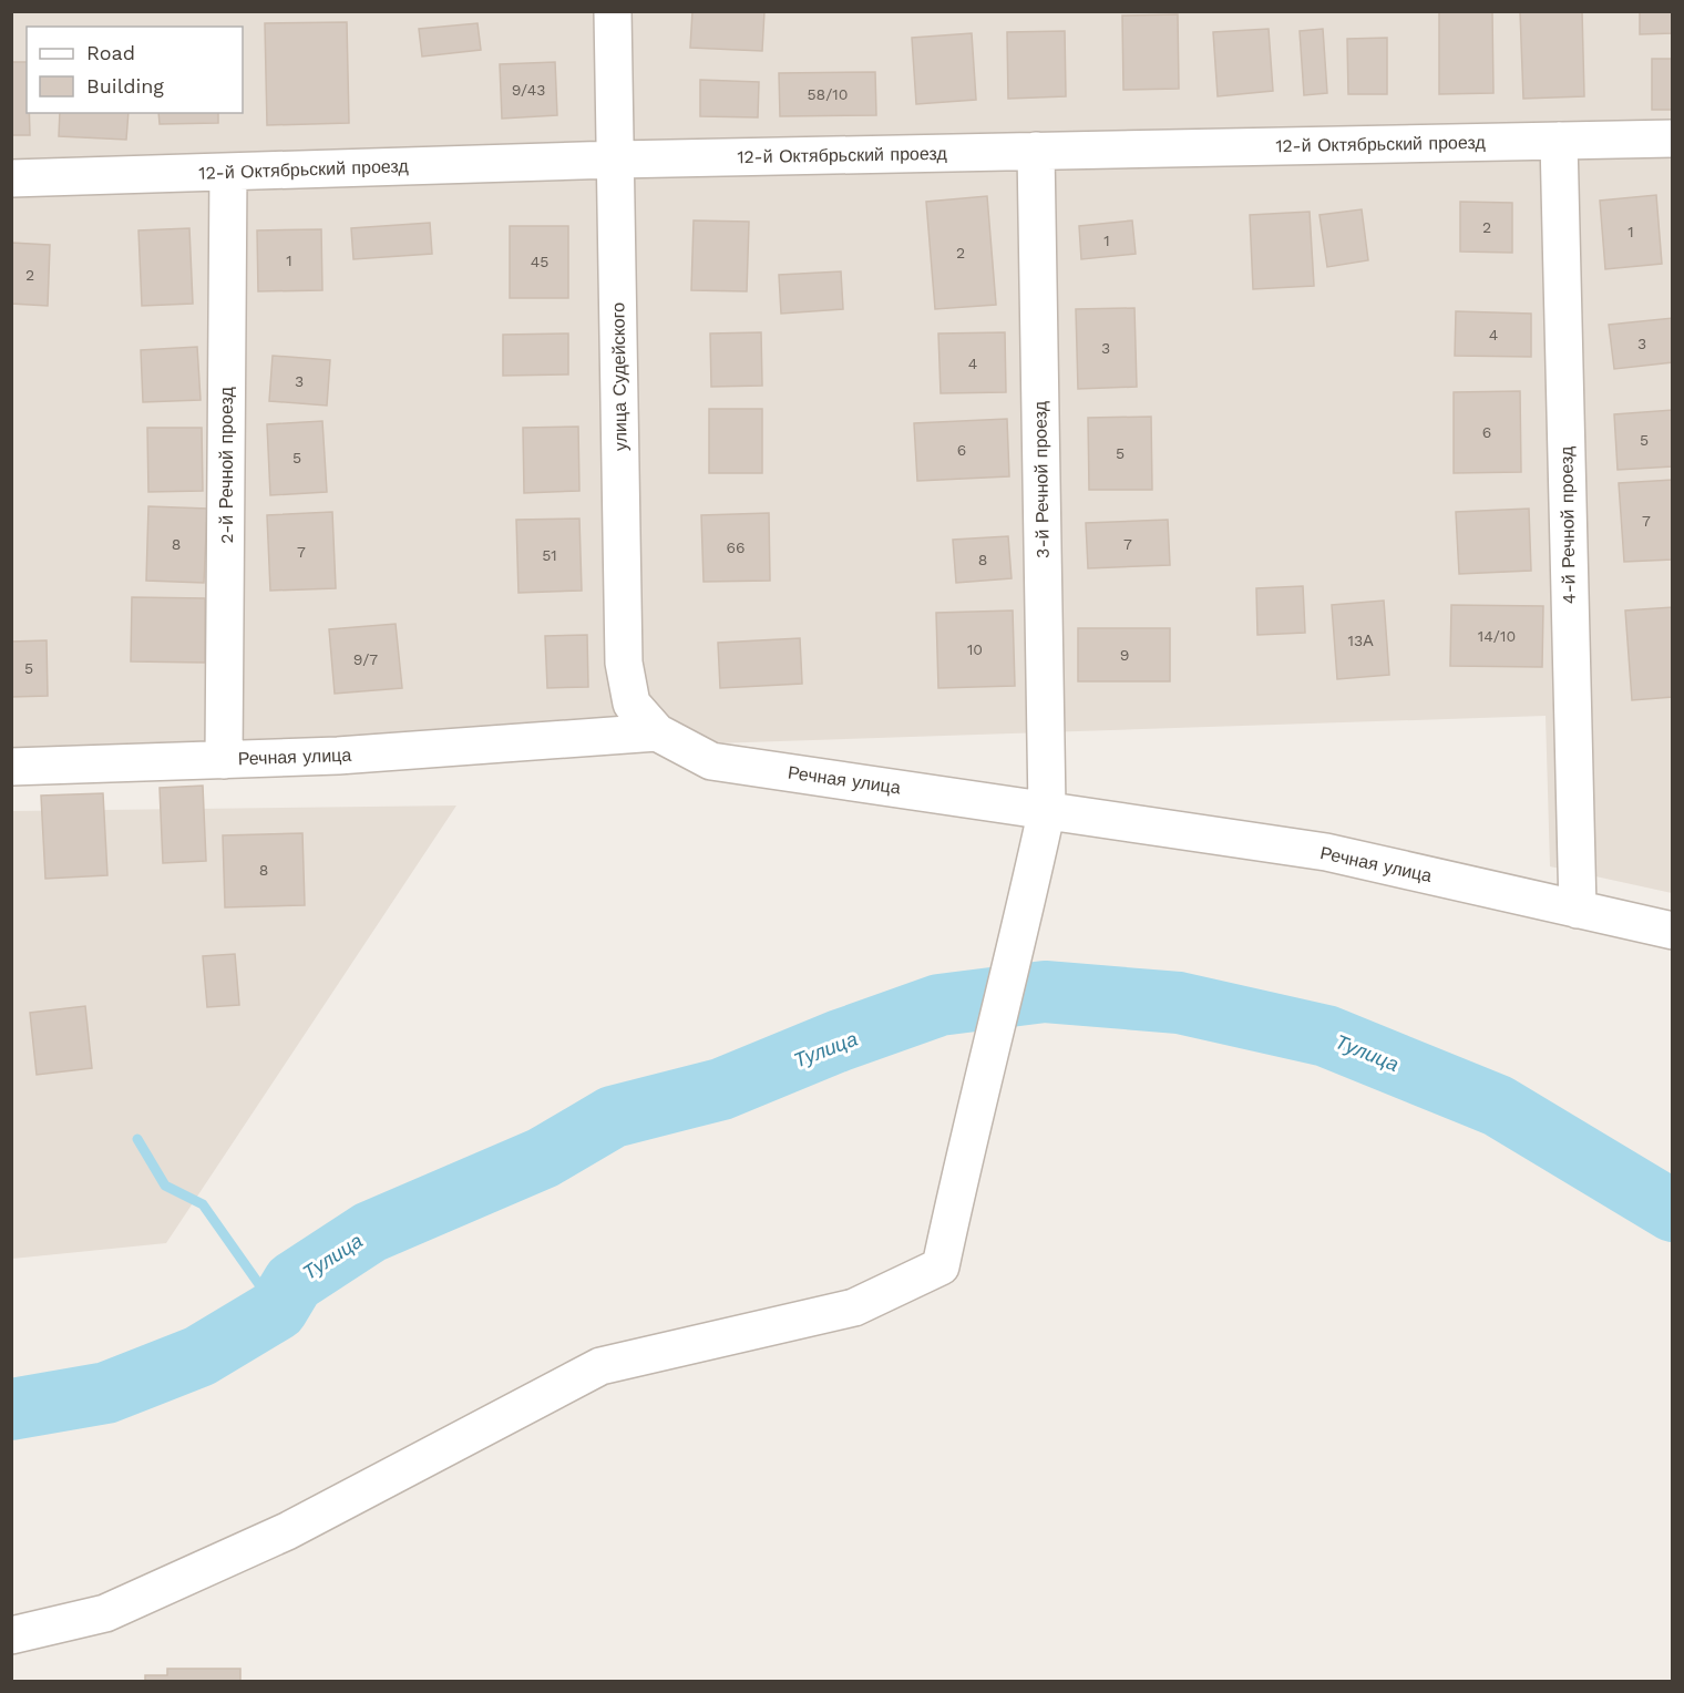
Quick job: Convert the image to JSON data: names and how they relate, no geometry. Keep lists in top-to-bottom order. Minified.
{"streets":{"street":["12-й Октябрьский проезд","улица Судейского","2-й Речной проезд","3-й Речной проезд","4-й Речной проезд","Речная улица"]},"crossings":[["12-й Октябрьский проезд","улица Судейского"],["12-й Октябрьский проезд","2-й Речной проезд"],["12-й Октябрьский проезд","3-й Речной проезд"],["12-й Октябрьский проезд","4-й Речной проезд"],["улица Судейского","Речная улица"],["2-й Речной проезд","Речная улица"],["3-й Речной проезд","Речная улица"],["4-й Речной проезд","Речная улица"]],"water":["Тулица"],"house_numbers":["9/43","58/10","2","1","1","2","1","45","2","4","3","3","4","3","6","5","6","5","5","7","8","7","66","7","51","8","14/10","13А","10","9","9/7","5","8"],"legend":["Road","Building"]}
